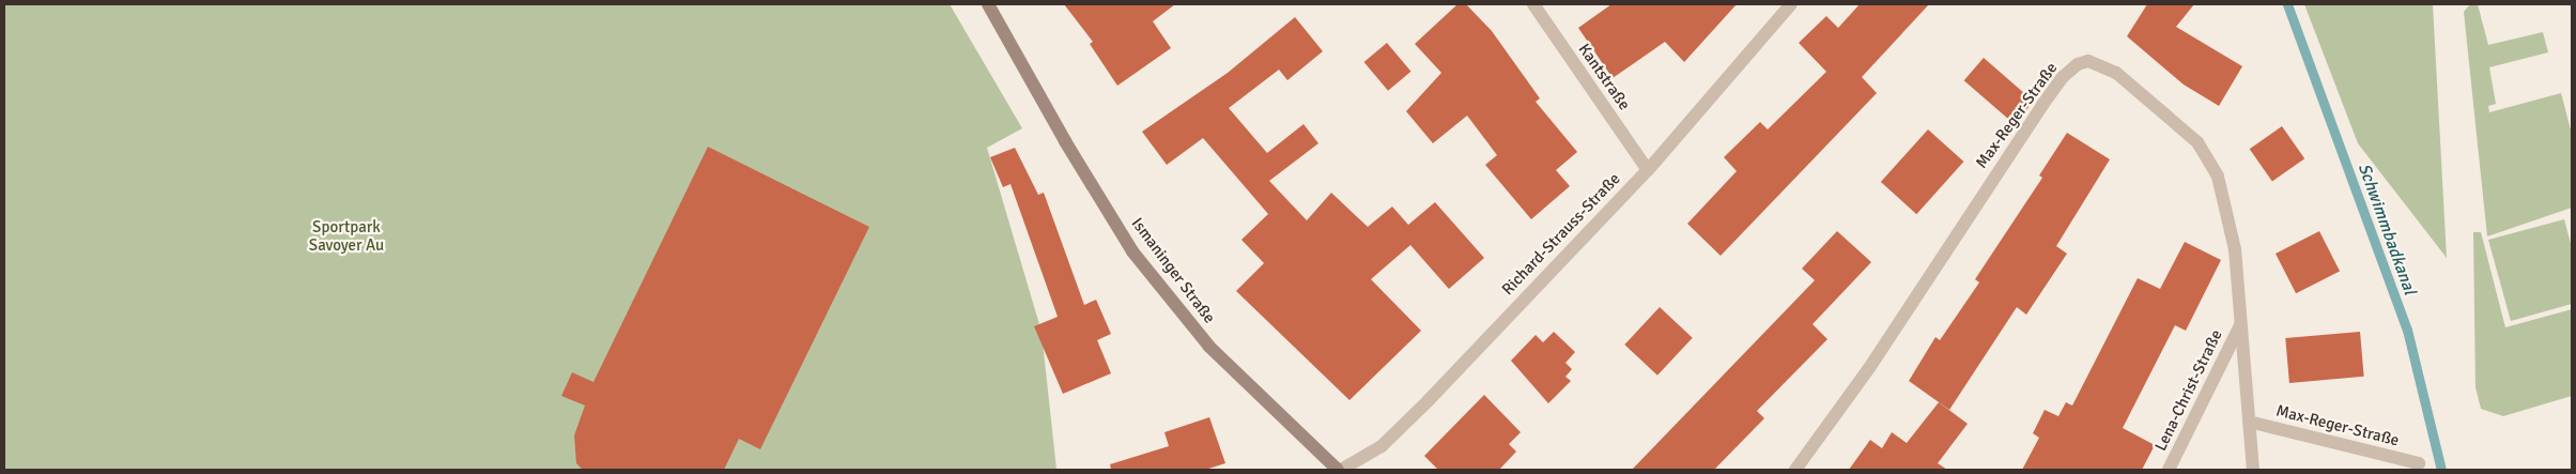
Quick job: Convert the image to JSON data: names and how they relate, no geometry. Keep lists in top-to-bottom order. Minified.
{"streets":{"street":["Kantstraße","Max-Reger-Straße","Richard-Strauss-Straße","Ismaninger Straße","Lena-Christ-Straße"]},"crossings":[["Kantstraße","Richard-Strauss-Straße"],["Max-Reger-Straße","Lena-Christ-Straße"],["Richard-Strauss-Straße","Ismaninger Straße"]],"water":["Schwimmbadkanal"],"parks":["Sportpark Savoyer Au"]}
